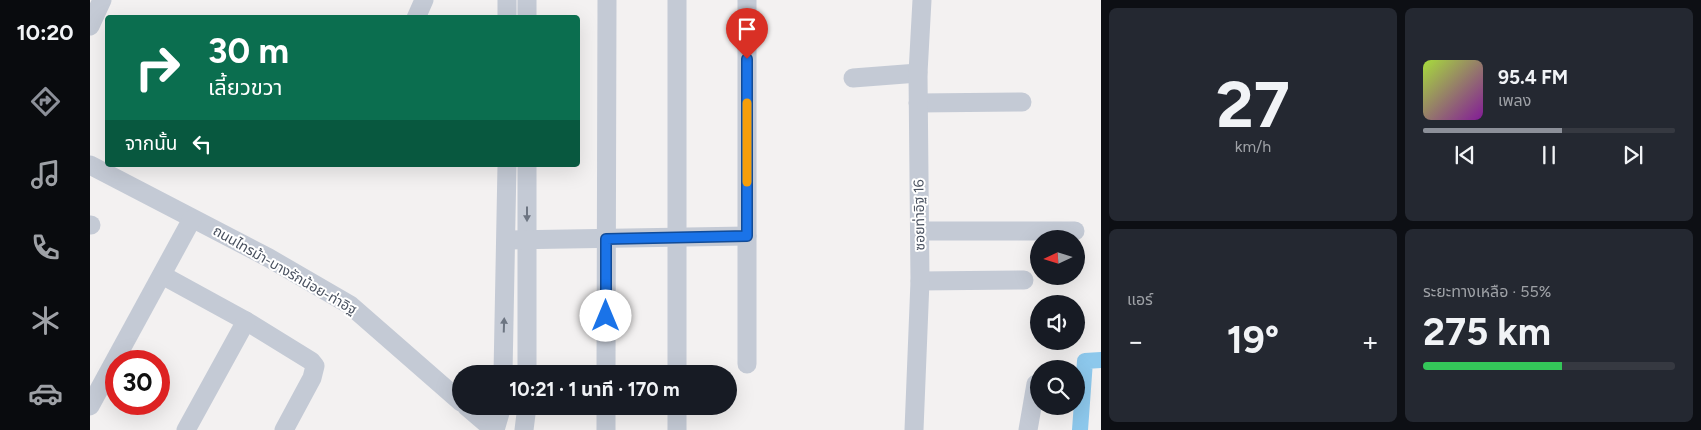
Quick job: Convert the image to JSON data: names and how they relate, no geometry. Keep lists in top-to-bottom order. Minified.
{"streets":{"street":["ซอยท่าอิฐ 16","ถนนไทรม้า-บางรักน้อย-ท่าอิฐ"]},"north":"left","page":{"tabs":"10:20","tile":[["27","km/h"],"แอร์",["ระยะทางเหลือ · 55%","275 km"]],"turn":["30 m","เลี้ยวขวา"],"song":["95.4 FM","เพลง"],"then":"จากนั้น","heat":["−","19°","+"],"limit":"30","trip":"10:21 · 1 นาที · 170 m"}}
